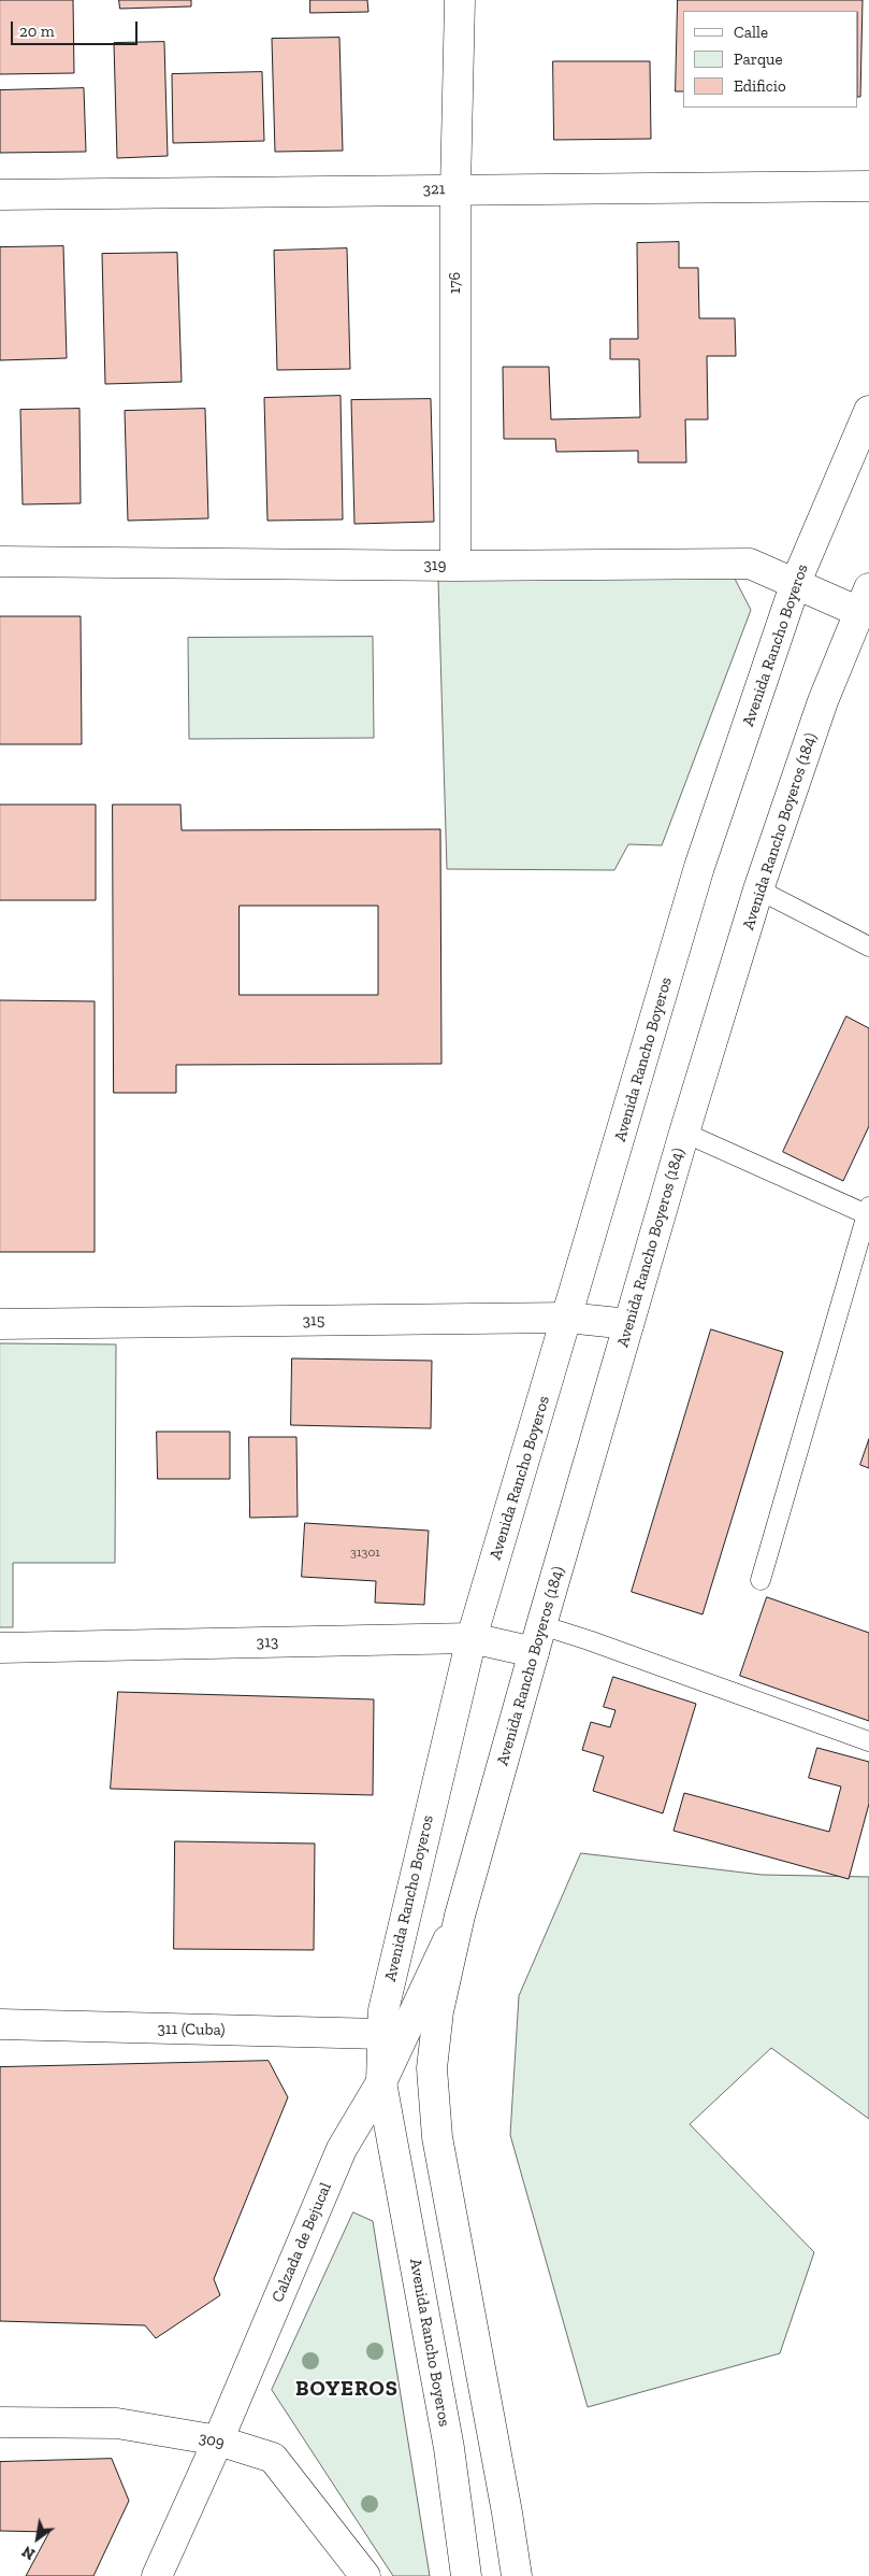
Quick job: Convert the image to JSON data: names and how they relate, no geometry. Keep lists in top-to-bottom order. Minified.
{"streets":{"main road":["321","176","319","Avenida Rancho Boyeros","Avenida Rancho Boyeros (184)","315","313","311 (Cuba)","Calzada de Bejucal","309"]},"crossings":[["321","176"],["176","319"],["319","Avenida Rancho Boyeros"],["319","Avenida Rancho Boyeros (184)"],["Avenida Rancho Boyeros","315"],["Avenida Rancho Boyeros","313"],["Avenida Rancho Boyeros","311 (Cuba)"],["Avenida Rancho Boyeros","Calzada de Bejucal"],["Avenida Rancho Boyeros (184)","315"],["Avenida Rancho Boyeros (184)","313"],["Avenida Rancho Boyeros (184)","Calzada de Bejucal"],["Calzada de Bejucal","309"]],"districts":["BOYEROS"],"house_numbers":["31301"],"legend":["Calle","Parque","Edificio"],"scale_bar":"20 m","north":"bottom left"}
